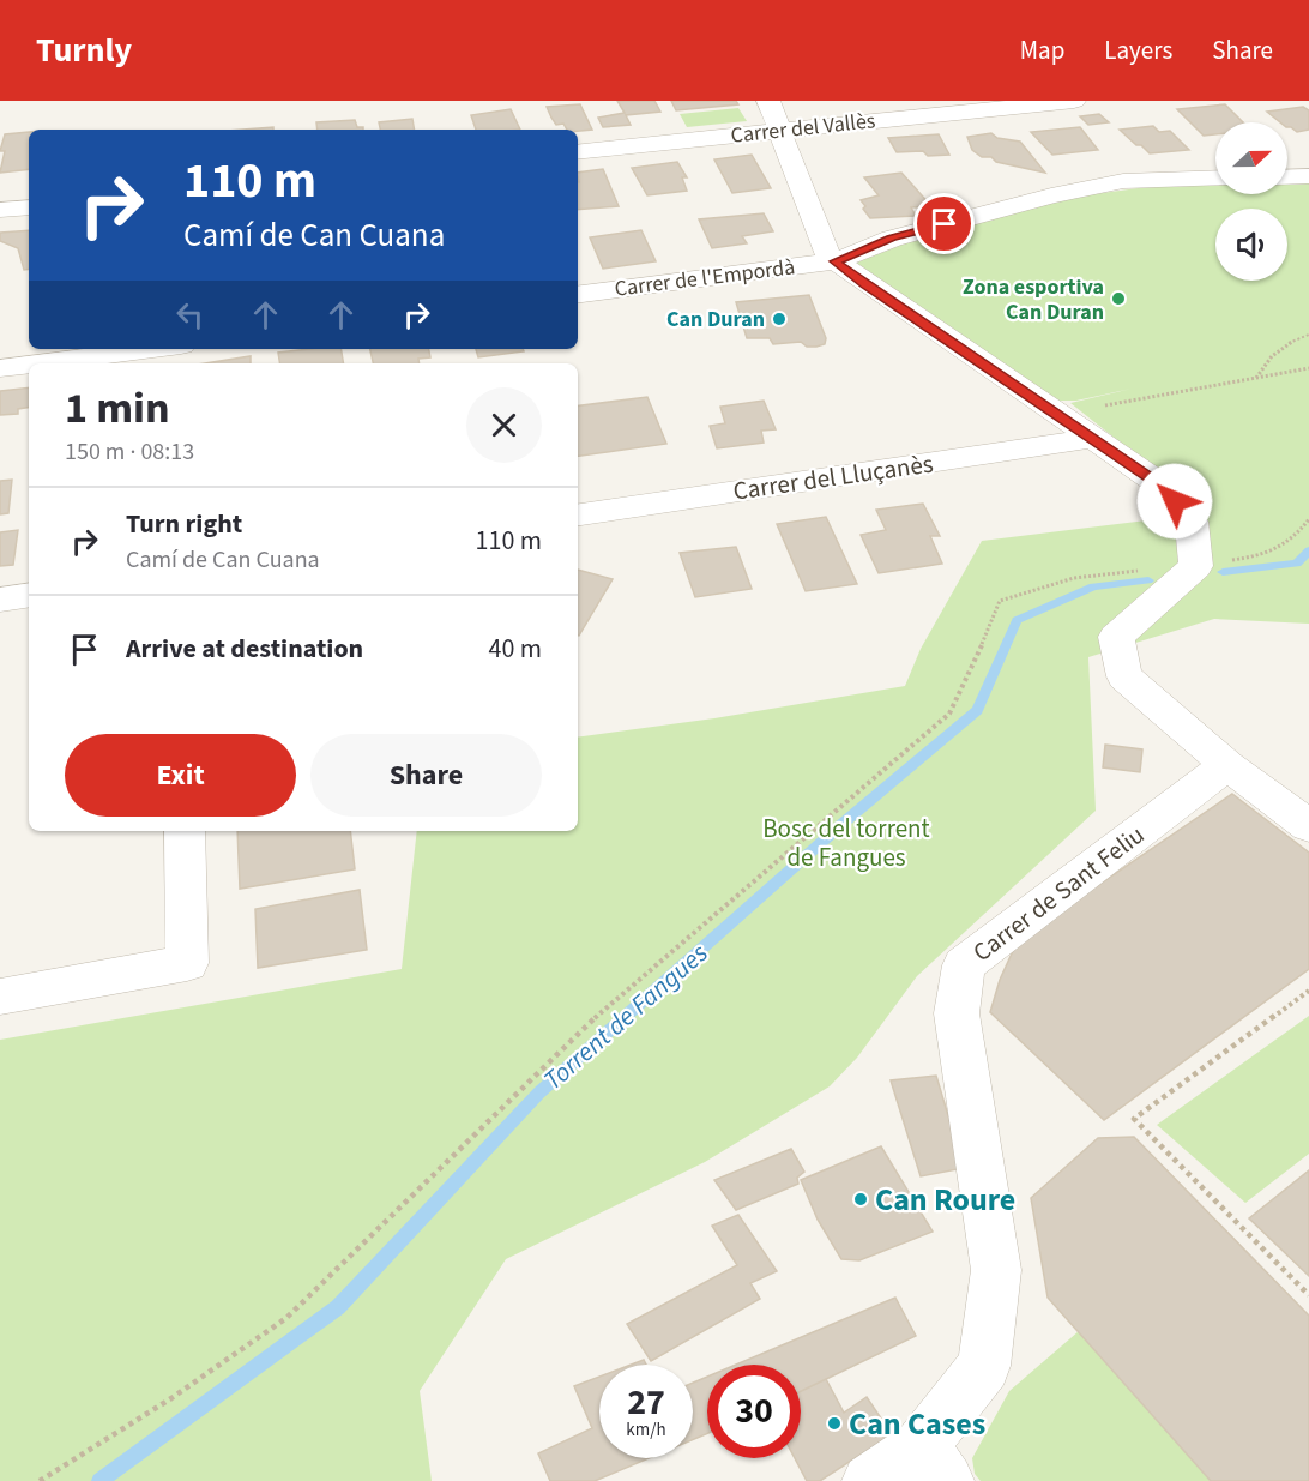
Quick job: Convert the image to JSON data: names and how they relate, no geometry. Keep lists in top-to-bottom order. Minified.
{"streets":{"street":["Carrer del Vallès","Carrer de l'Empordà","Carrer del Lluçanès","Carrer de Sant Feliu"]},"water":["Torrent de Fangues"],"parks":["Bosc del torrent de Fangues"],"places":["Zona esportiva Can Duran","Can Duran","Can Roure","Can Cases"],"north":"right","page":{"header":"Turnly","nav":["Map","Layers","Share"],"turn":["110 m","Camí de Can Cuana"],"heading":["1 min","150 m · 08:13"],"list":[{"name":"Turn right","note":"Camí de Can Cuana","value":"110 m"},{"name":"Arrive at destination","value":"40 m"}],"buttons":["Exit","Share"],"speed":"27 km/h","limit":"30"}}
